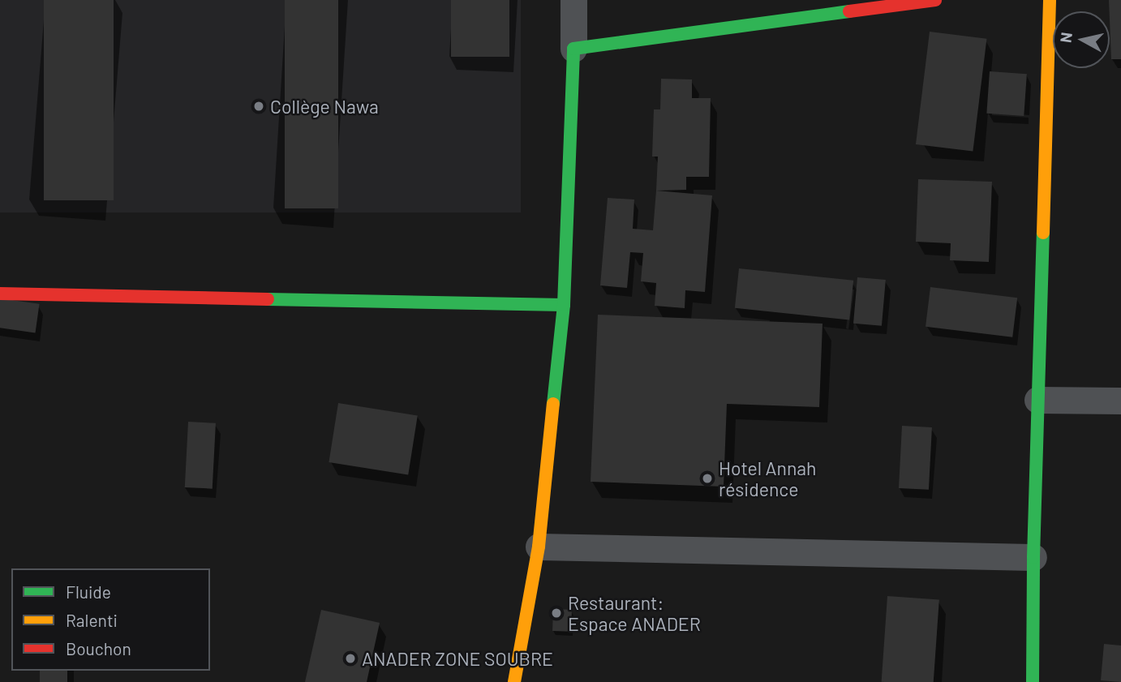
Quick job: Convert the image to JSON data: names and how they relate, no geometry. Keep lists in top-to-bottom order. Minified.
{"places":["Collège Nawa","Hotel Annah résidence","Restaurant: Espace ANADER","ANADER ZONE SOUBRE"],"legend":["Fluide","Ralenti","Bouchon"],"north":"left"}
